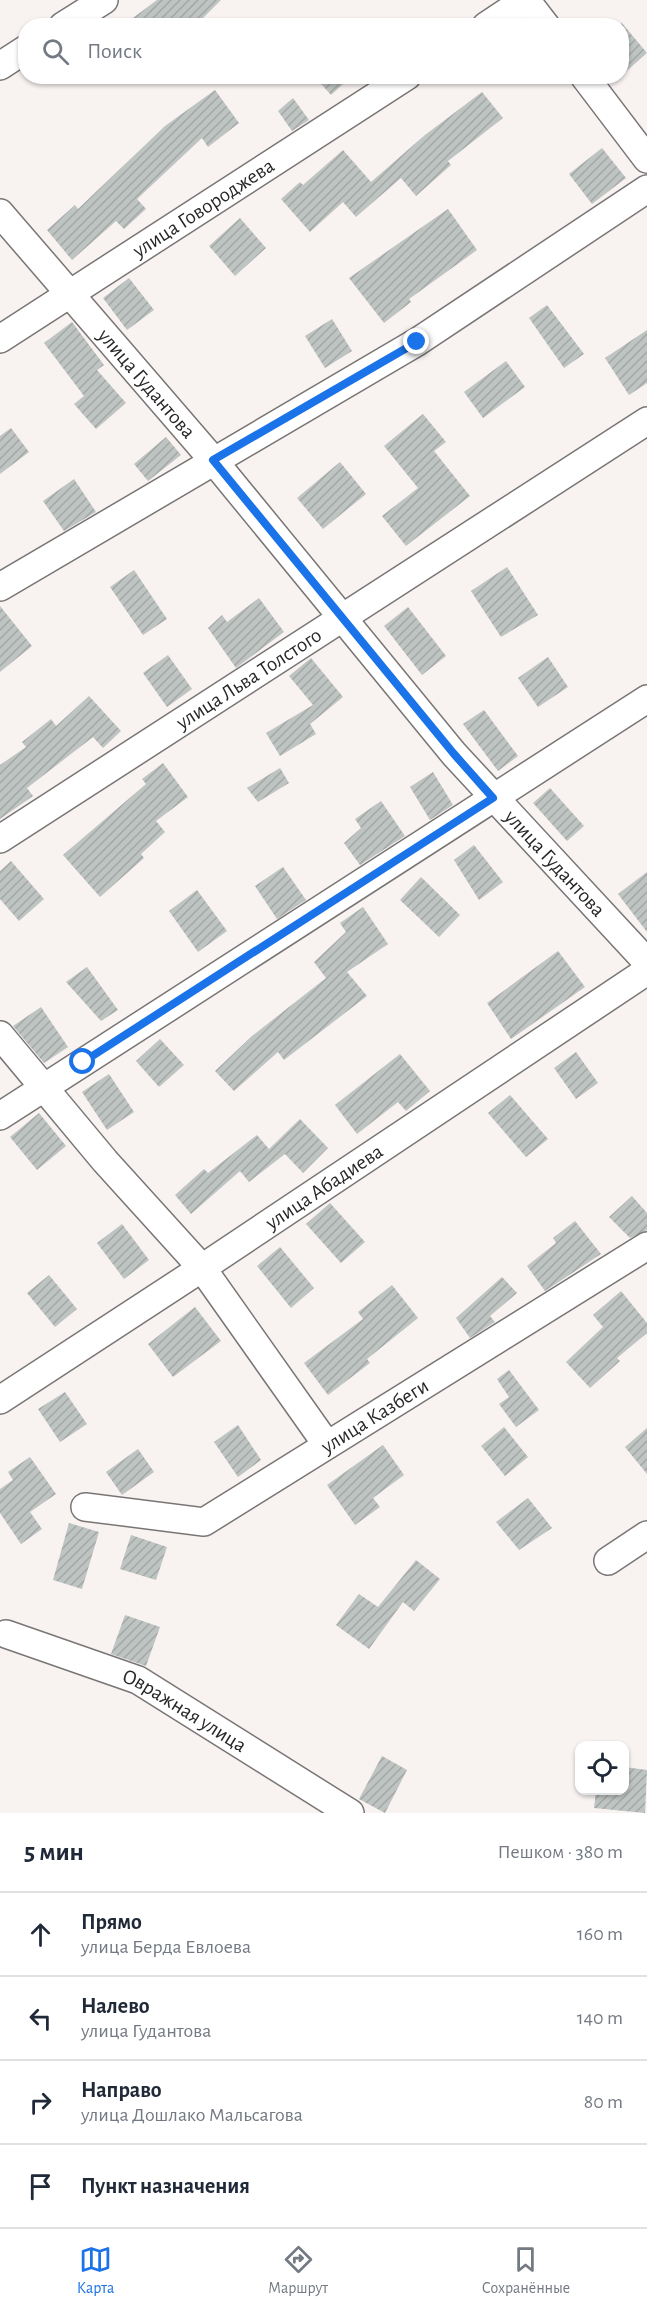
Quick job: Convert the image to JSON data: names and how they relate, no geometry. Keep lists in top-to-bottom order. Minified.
{"streets":{"street":["улица Говороджева","улица Гудантова","улица Льва Толстого","улица Абадиева","улица Казбеги","Овражная улица"]},"crossings":[["улица Говороджева","улица Гудантова"],["улица Гудантова","улица Льва Толстого"]],"page":{"search":"Поиск","heading":["5 мин","Пешком · 380 m"],"list":[["Прямо","улица Берда Евлоева","160 m"],["Налево","улица Гудантова","140 m"],["Направо","улица Дошлако Мальсагова","80 m"],"Пункт назначения"],"nav":["Карта","Маршрут","Сохранённые"]}}
